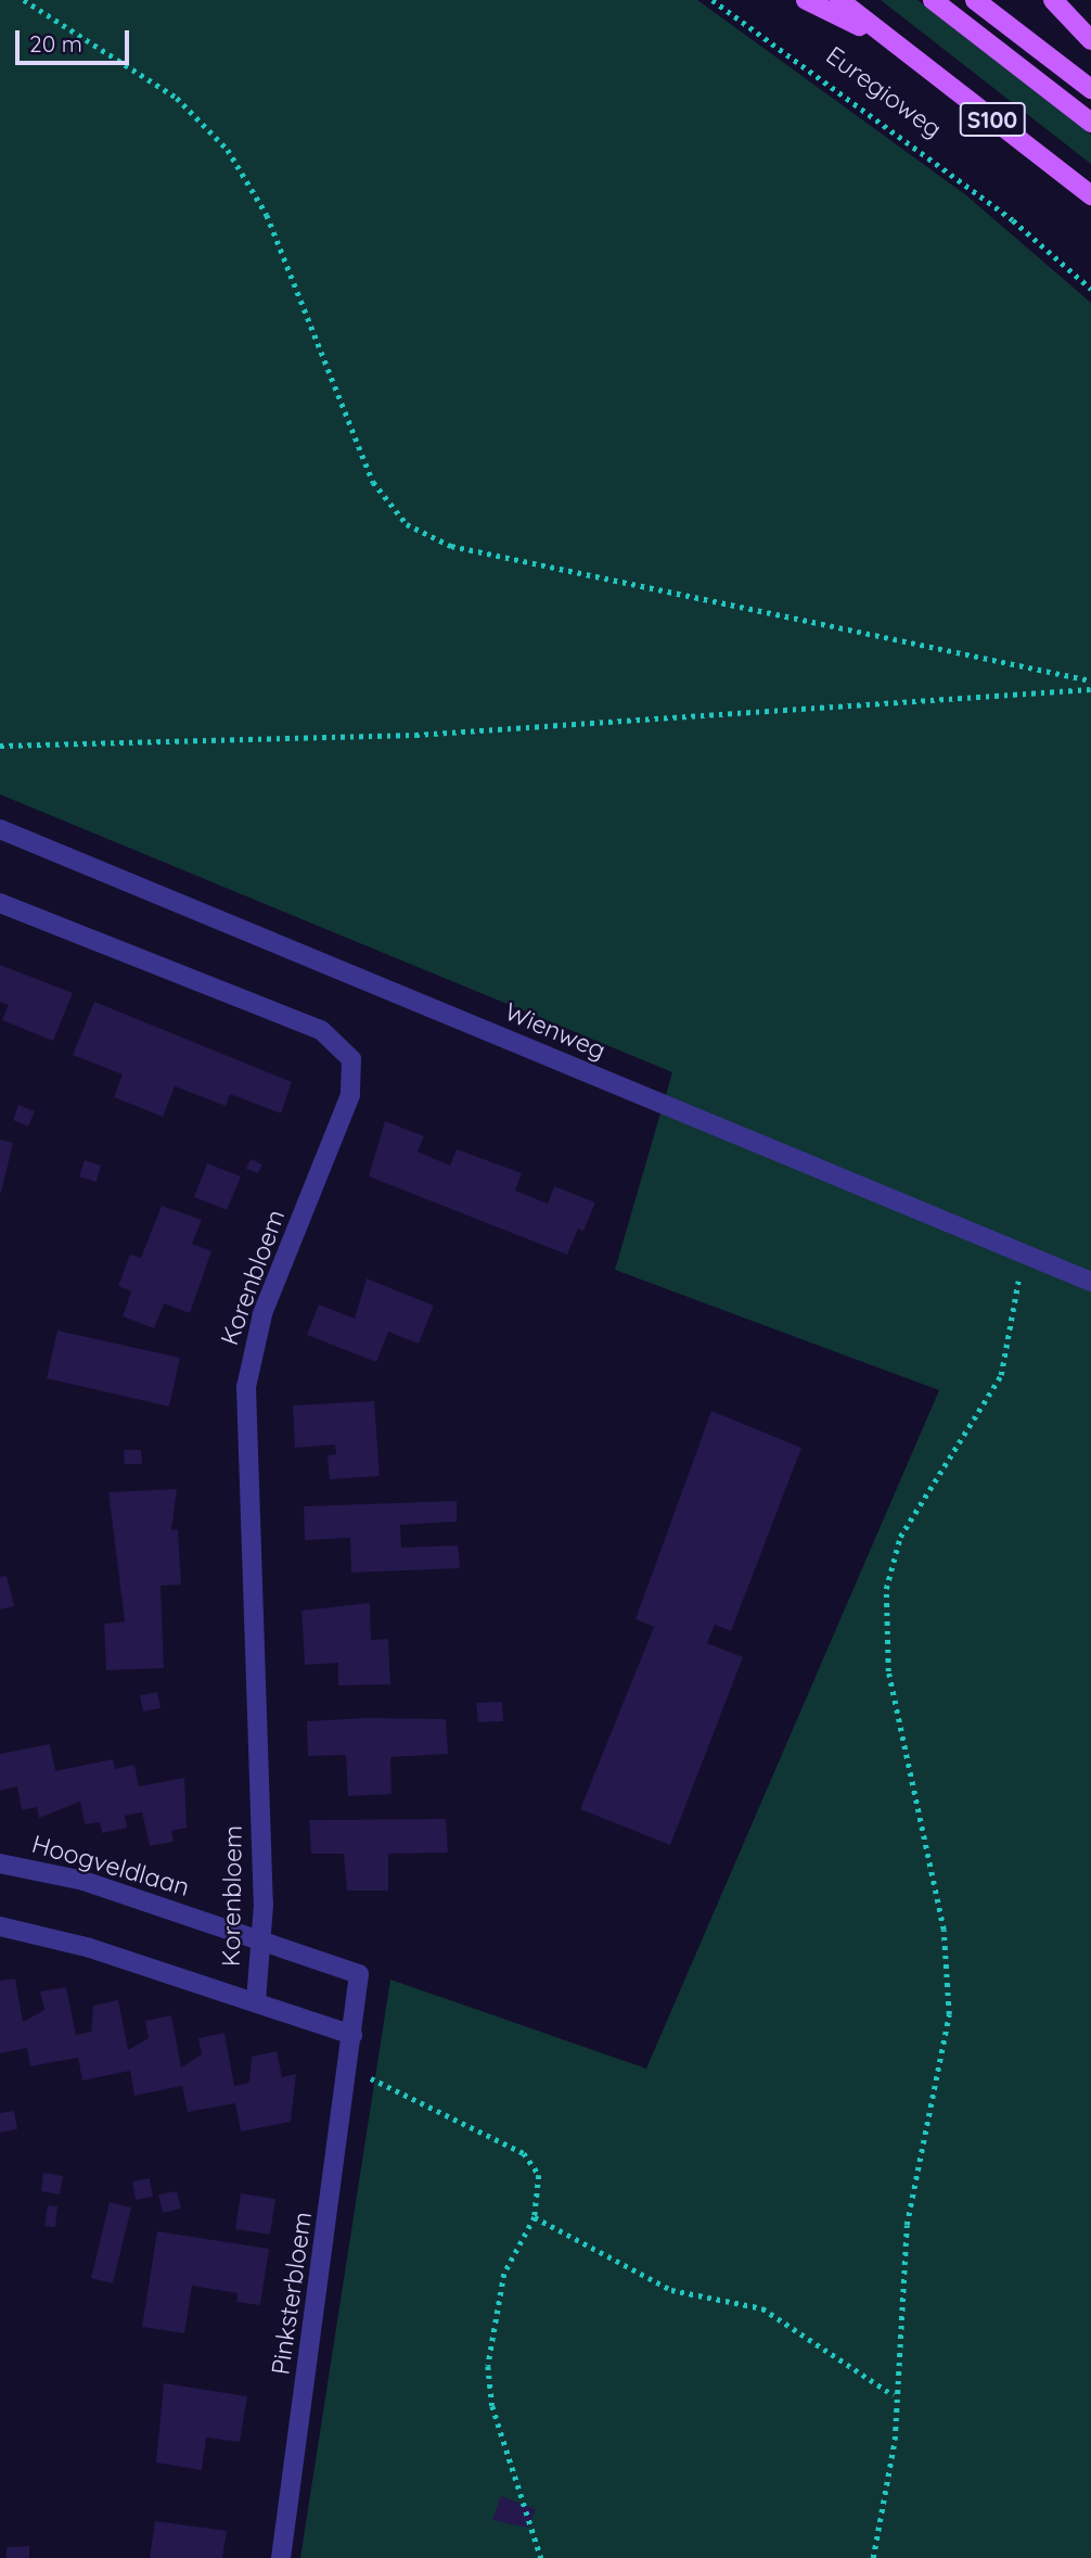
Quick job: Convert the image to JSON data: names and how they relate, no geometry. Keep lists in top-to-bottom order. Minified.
{"streets":{"main road":["Euregioweg","S100"],"street":["Wienweg","Korenbloem","Hoogveldlaan","Pinksterbloem"]},"crossings":[["Korenbloem","Hoogveldlaan"],["Hoogveldlaan","Pinksterbloem"]],"scale_bar":"20 m"}
